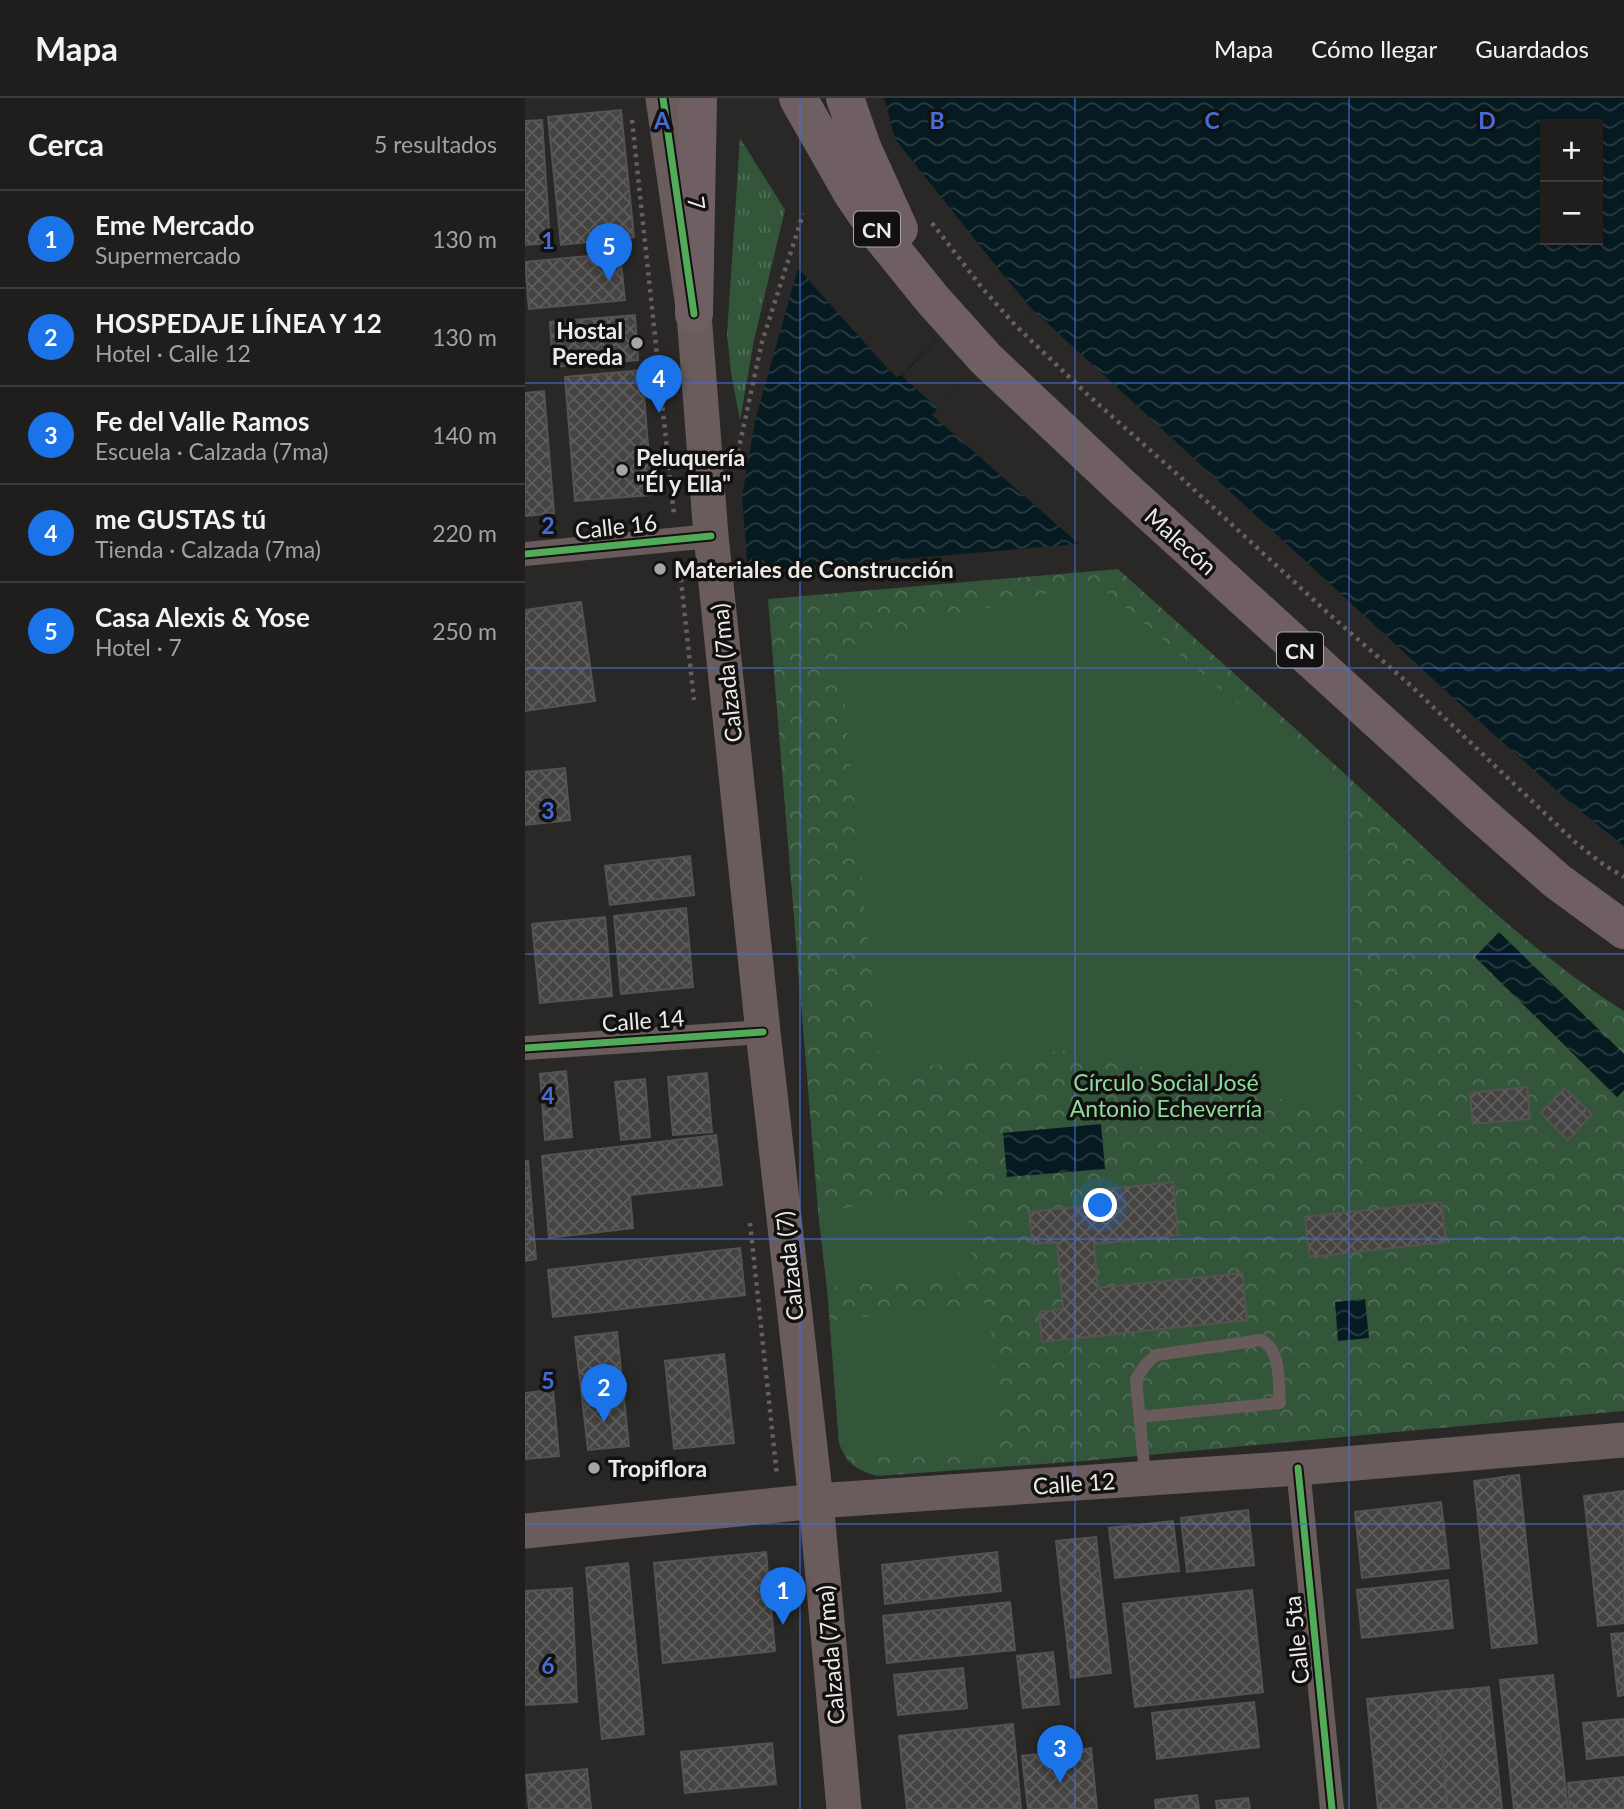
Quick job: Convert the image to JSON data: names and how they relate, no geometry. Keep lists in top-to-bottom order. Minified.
{"streets":{"highway":["CN","Malecón"],"main road":["7","Calzada (7ma)","Calzada (7)","Calle 12"],"street":["Calle 16","Calle 14","Calle 5ta"]},"crossings":[["7","Calzada (7ma)"],["Calle 16","Calzada (7ma)"],["Calzada (7ma)","Calle 14"],["Calzada (7ma)","Calzada (7)"],["Calzada (7ma)","Calle 12"],["Calle 14","Calzada (7)"],["Calzada (7)","Calle 12"],["Calle 12","Calle 5ta"]],"parks":["Círculo Social José Antonio Echeverría"],"places":["Hostal Pereda","Peluquería \"Él y Ella\"","Materiales de Construcción","Tropiflora"],"page":{"header":"Mapa","nav":["Mapa","Cómo llegar","Guardados"],"heading":["Cerca","5 resultados"],"map_buttons":["+","−"],"list":[{"mark":"1","name":"Eme Mercado","note":"Supermercado","value":"130 m"},{"mark":"2","name":"HOSPEDAJE LÍNEA Y 12","note":"Hotel · Calle 12","value":"130 m"},{"mark":"3","name":"Fe del Valle Ramos","note":"Escuela · Calzada (7ma)","value":"140 m"},{"mark":"4","name":"me GUSTAS tú","note":"Tienda · Calzada (7ma)","value":"220 m"},{"mark":"5","name":"Casa Alexis & Yose","note":"Hotel · 7","value":"250 m"}],"pins":["5","4","2","1","3"]},"grid":{"columns":["A","B","C","D"],"rows":["1","2","3","4","5","6"]}}
